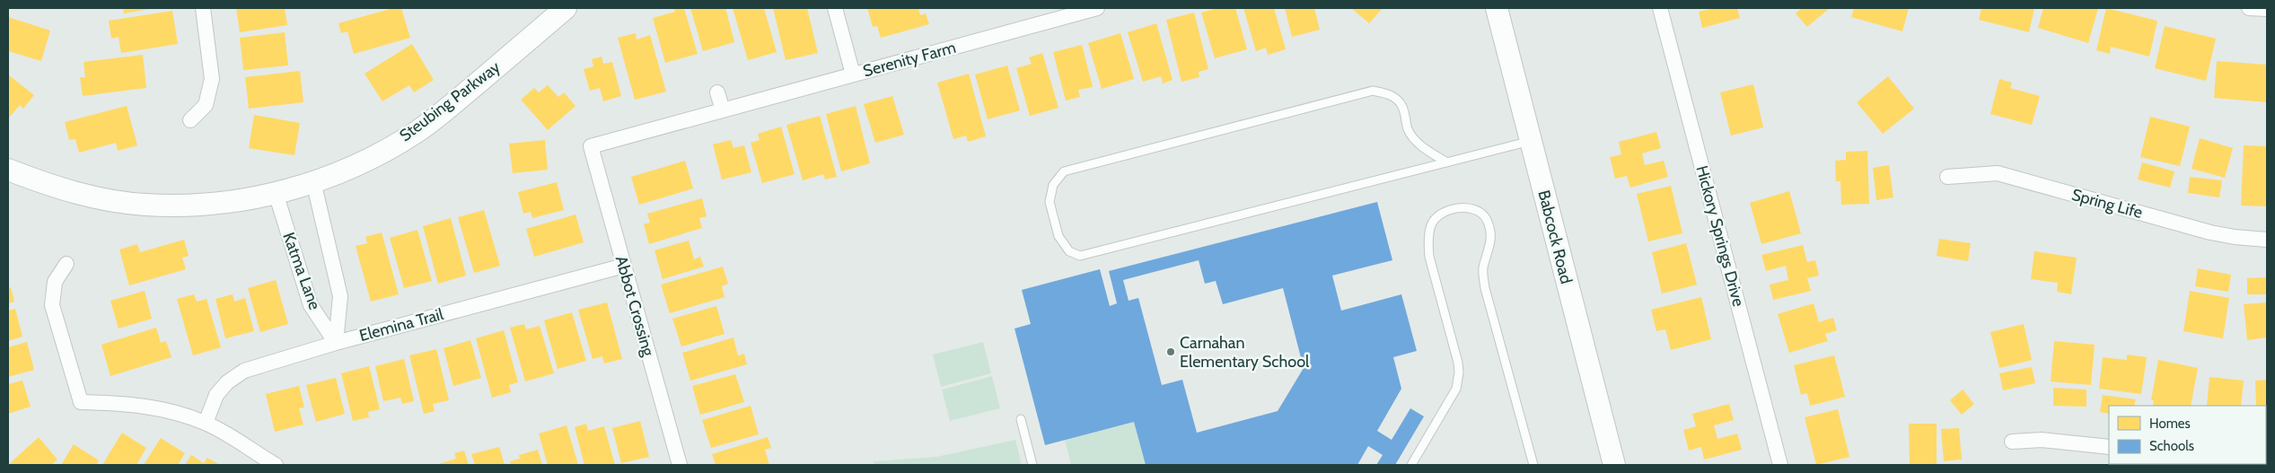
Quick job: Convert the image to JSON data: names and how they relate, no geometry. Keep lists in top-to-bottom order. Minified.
{"streets":{"street":["Serenity Farm","Steubing Parkway","Spring Life","Hickory Springs Drive","Babcock Road","Katma Lane","Abbot Crossing","Elemina Trail"]},"crossings":[["Serenity Farm","Abbot Crossing"],["Steubing Parkway","Katma Lane"],["Katma Lane","Elemina Trail"],["Abbot Crossing","Elemina Trail"]],"places":["Carnahan Elementary School"],"legend":["Homes","Schools"]}
